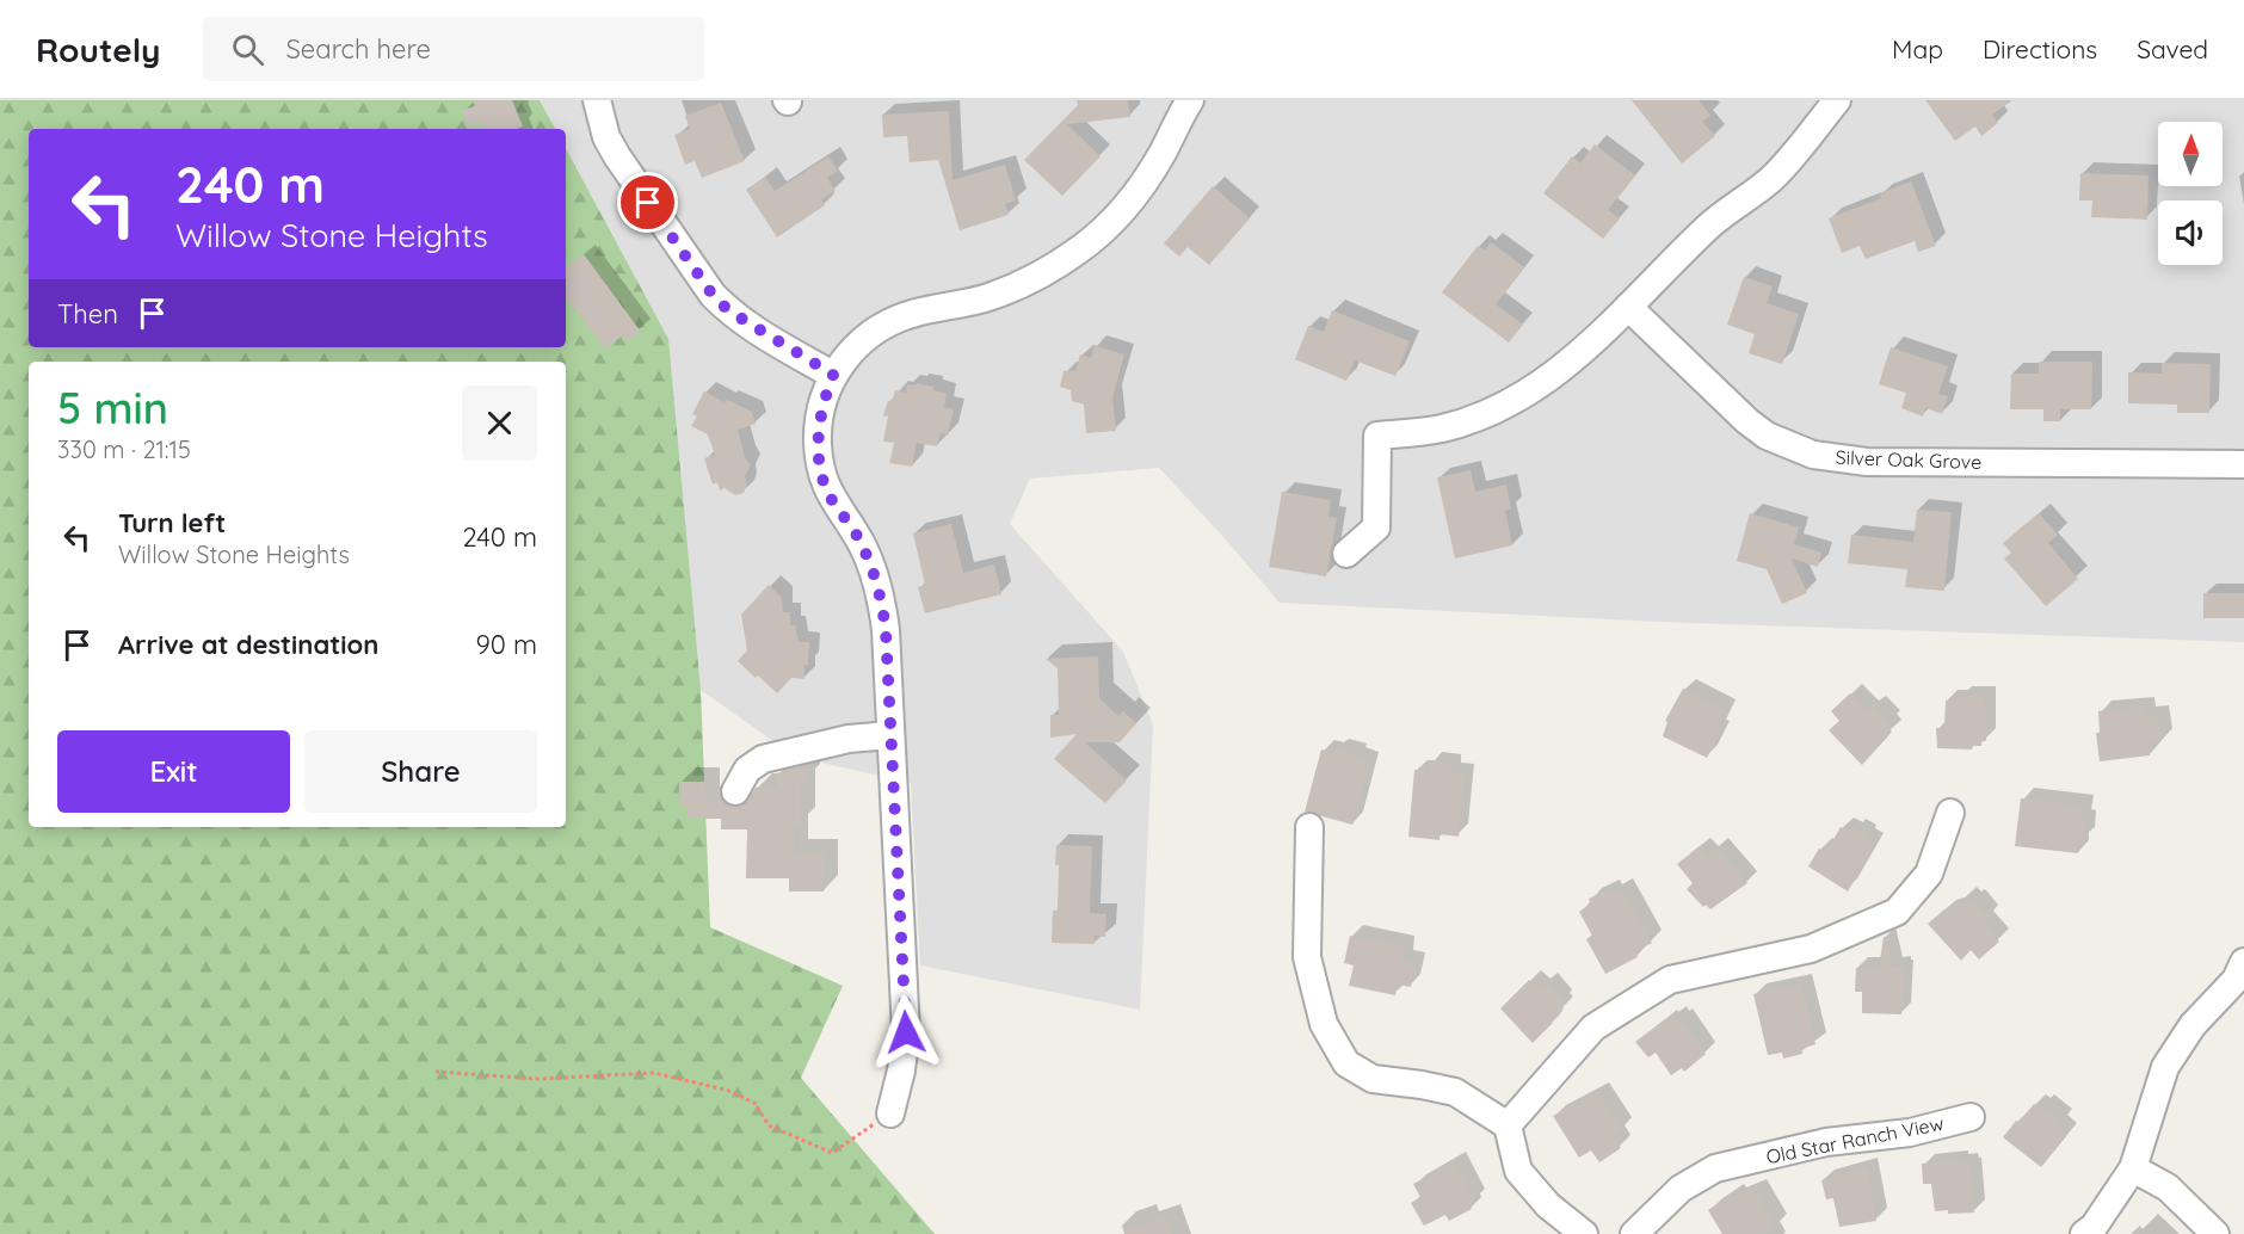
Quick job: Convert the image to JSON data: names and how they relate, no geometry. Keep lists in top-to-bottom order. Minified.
{"streets":{"street":["Silver Oak Grove","Old Star Ranch View"]},"north":"top","page":{"header":"Routely","search":"Search here","nav":["Map","Directions","Saved"],"turn":["240 m","Willow Stone Heights"],"then":"Then","heading":["5 min","330 m · 21:15"],"list":[{"name":"Turn left","note":"Willow Stone Heights","value":"240 m"},{"name":"Arrive at destination","value":"90 m"}],"buttons":["Exit","Share"]}}
